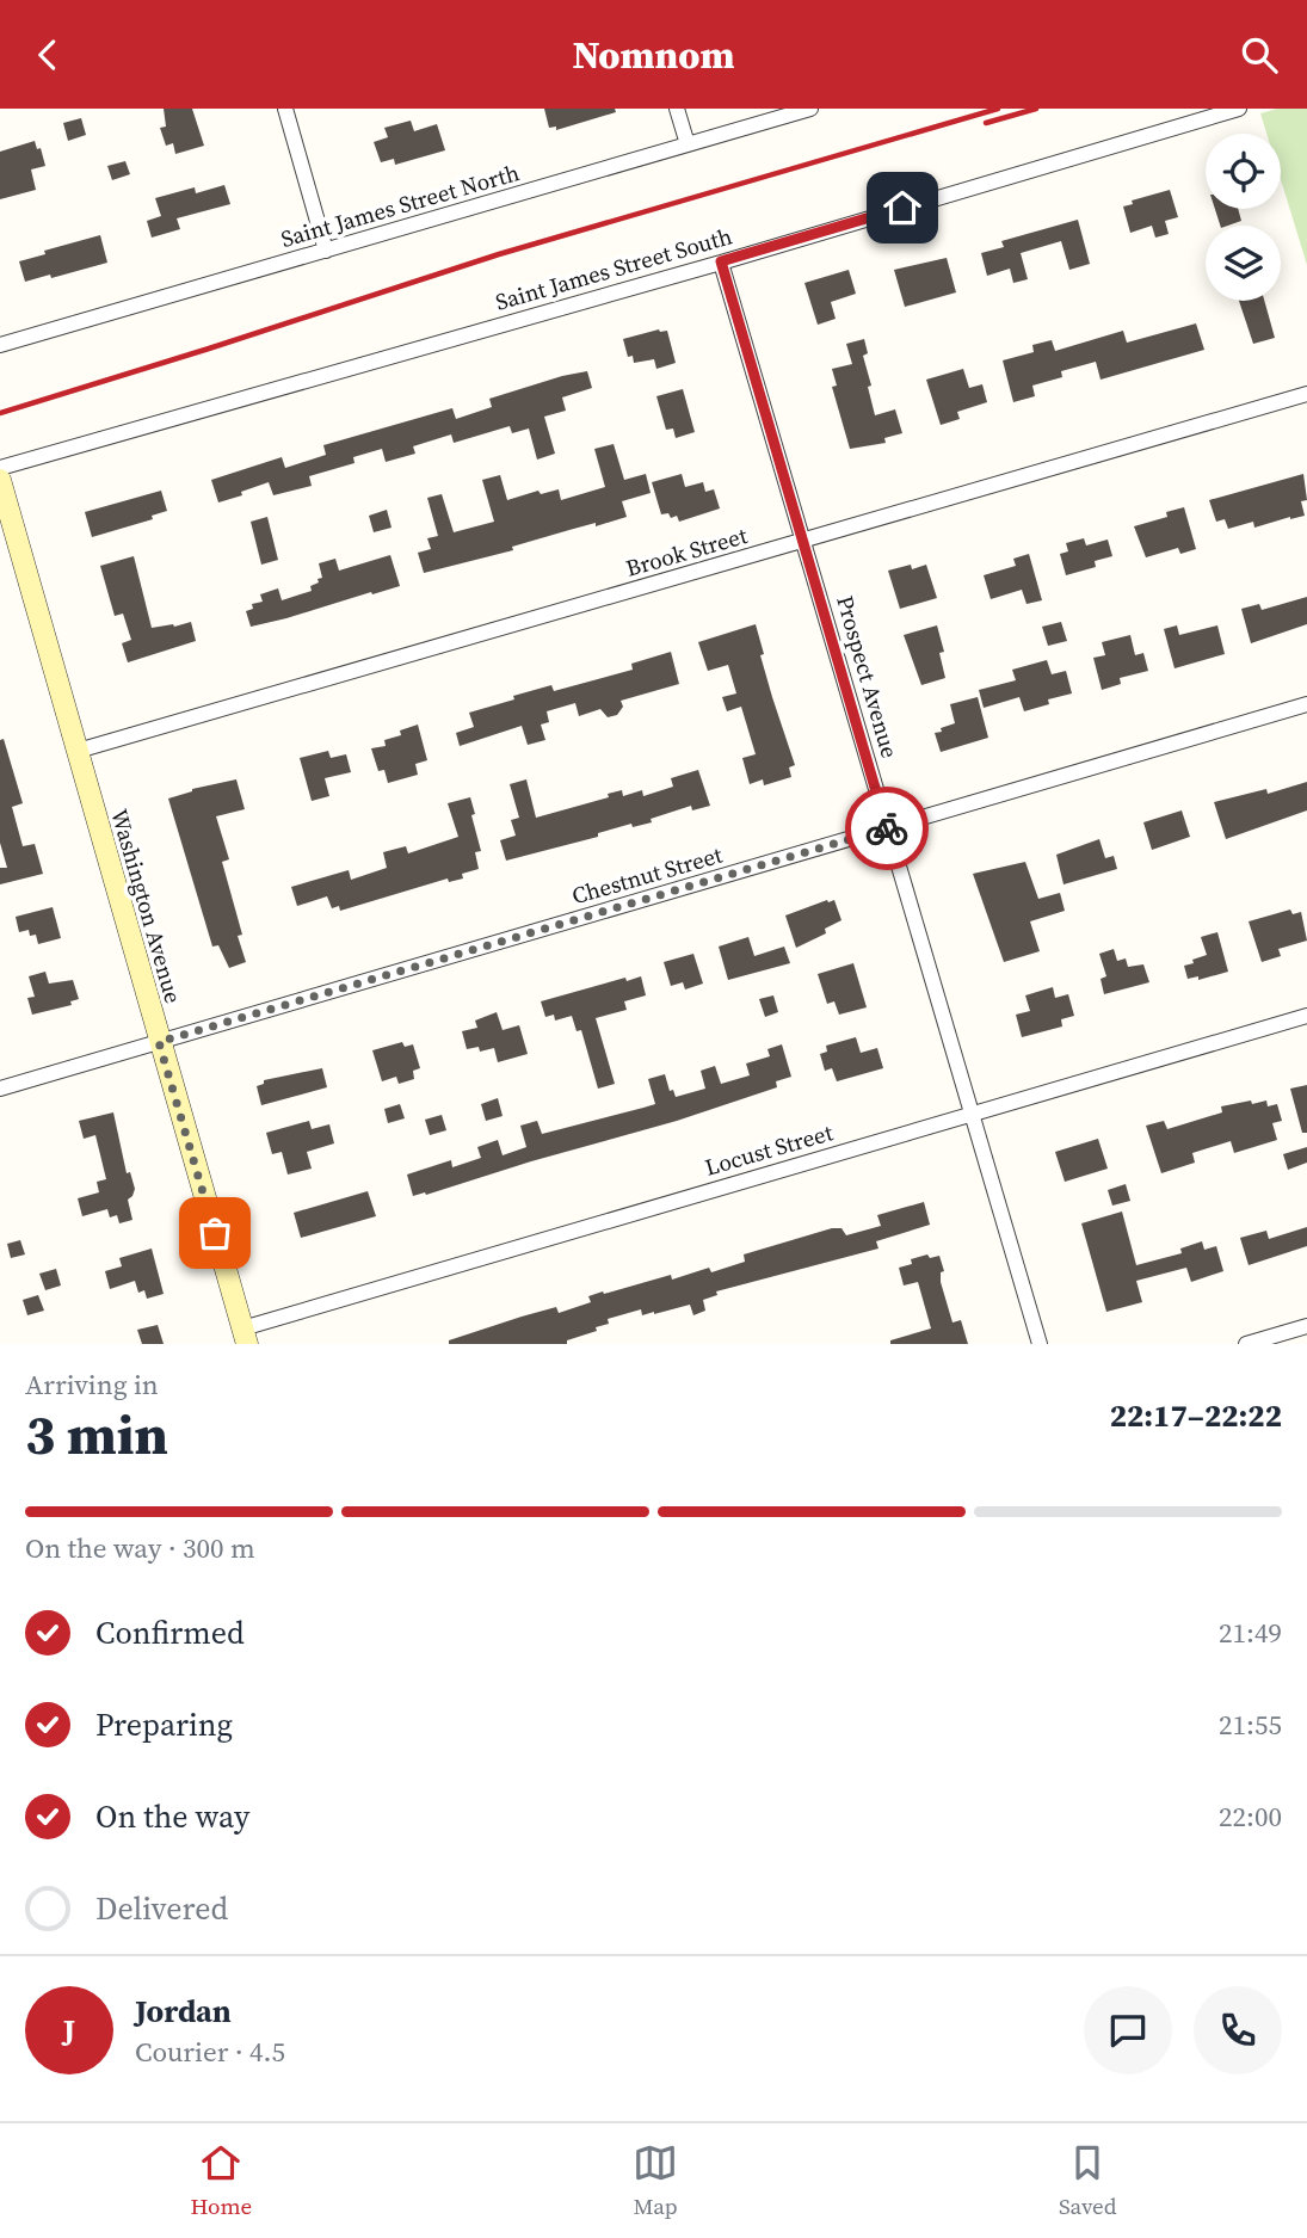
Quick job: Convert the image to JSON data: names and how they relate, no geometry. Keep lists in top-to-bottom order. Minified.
{"streets":{"main road":["Washington Avenue"],"street":["Saint James Street North","Saint James Street South","Brook Street","Prospect Avenue","Chestnut Street","Locust Street"]},"crossings":[["Saint James Street South","Prospect Avenue"],["Brook Street","Prospect Avenue"],["Brook Street","Washington Avenue"],["Prospect Avenue","Chestnut Street"],["Prospect Avenue","Locust Street"],["Chestnut Street","Washington Avenue"],["Washington Avenue","Locust Street"]],"page":{"header":"Nomnom","heading":["3 min","Arriving in","22:17–22:22"],"panel":["Jordan","Courier · 4.5"],"bar":"On the way · 300 m","list":[["Confirmed","21:49"],["Preparing","21:55"],["On the way","22:00"],"Delivered"],"round":"J","tabs":["Home","Map","Saved"]}}
